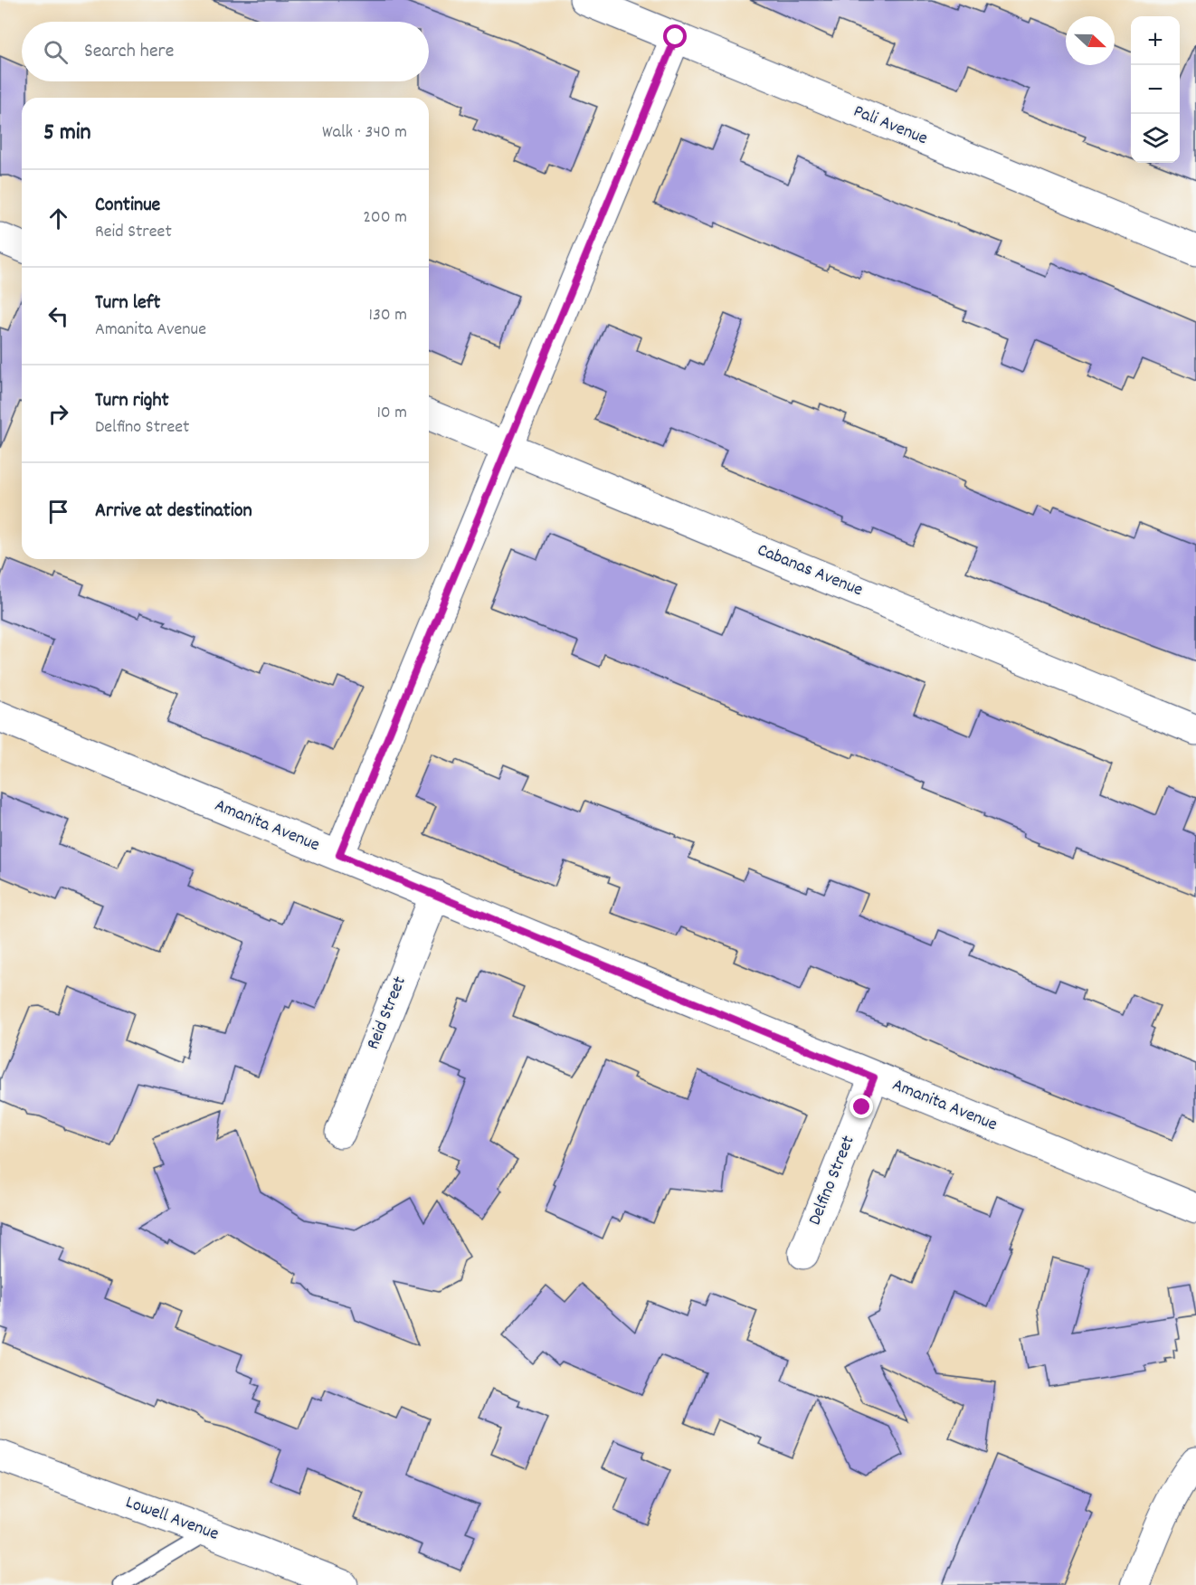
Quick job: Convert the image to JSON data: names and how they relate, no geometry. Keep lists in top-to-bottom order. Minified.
{"streets":{"street":["Pali Avenue","Cabanas Avenue","Amanita Avenue","Reid Street","Delfino Street","Lowell Avenue"]},"crossings":[["Amanita Avenue","Reid Street"],["Amanita Avenue","Delfino Street"]],"north":"right","page":{"map_buttons":["+","−"],"search":"Search here","heading":["5 min","Walk · 340 m"],"list":[["Continue","Reid Street","200 m"],["Turn left","Amanita Avenue","130 m"],["Turn right","Delfino Street","10 m"],"Arrive at destination"]}}
